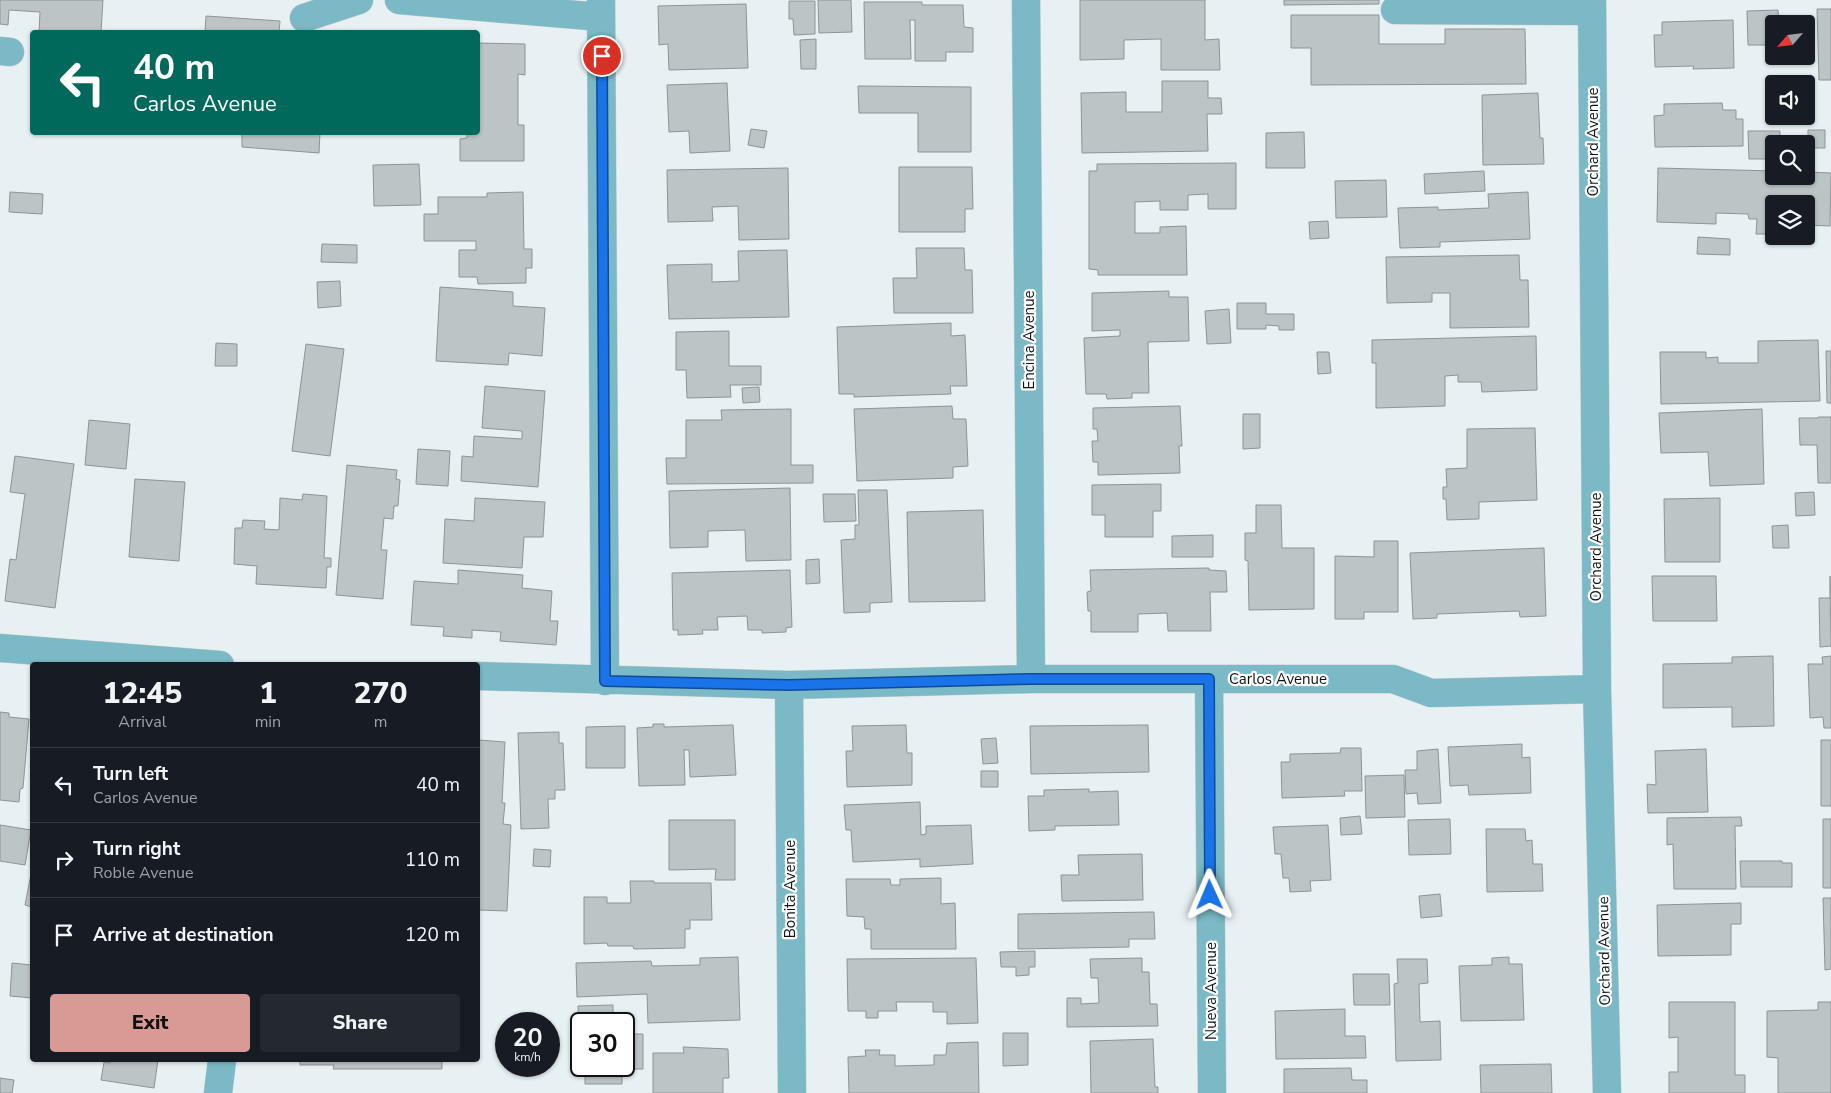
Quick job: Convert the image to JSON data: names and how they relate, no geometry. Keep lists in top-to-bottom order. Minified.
{"streets":{"street":["Orchard Avenue","Encina Avenue","Carlos Avenue","Bonita Avenue","Nueva Avenue"]},"crossings":[["Orchard Avenue","Carlos Avenue"],["Encina Avenue","Carlos Avenue"],["Carlos Avenue","Bonita Avenue"],["Carlos Avenue","Nueva Avenue"]],"north":"bottom left","page":{"turn":["40 m","Carlos Avenue"],"eta":["12:45","Arrival","1","min","270","m"],"list":[{"name":"Turn left","note":"Carlos Avenue","value":"40 m"},{"name":"Turn right","note":"Roble Avenue","value":"110 m"},{"name":"Arrive at destination","value":"120 m"}],"buttons":["Exit","Share"],"speed":"20 km/h","limit":"30"}}
